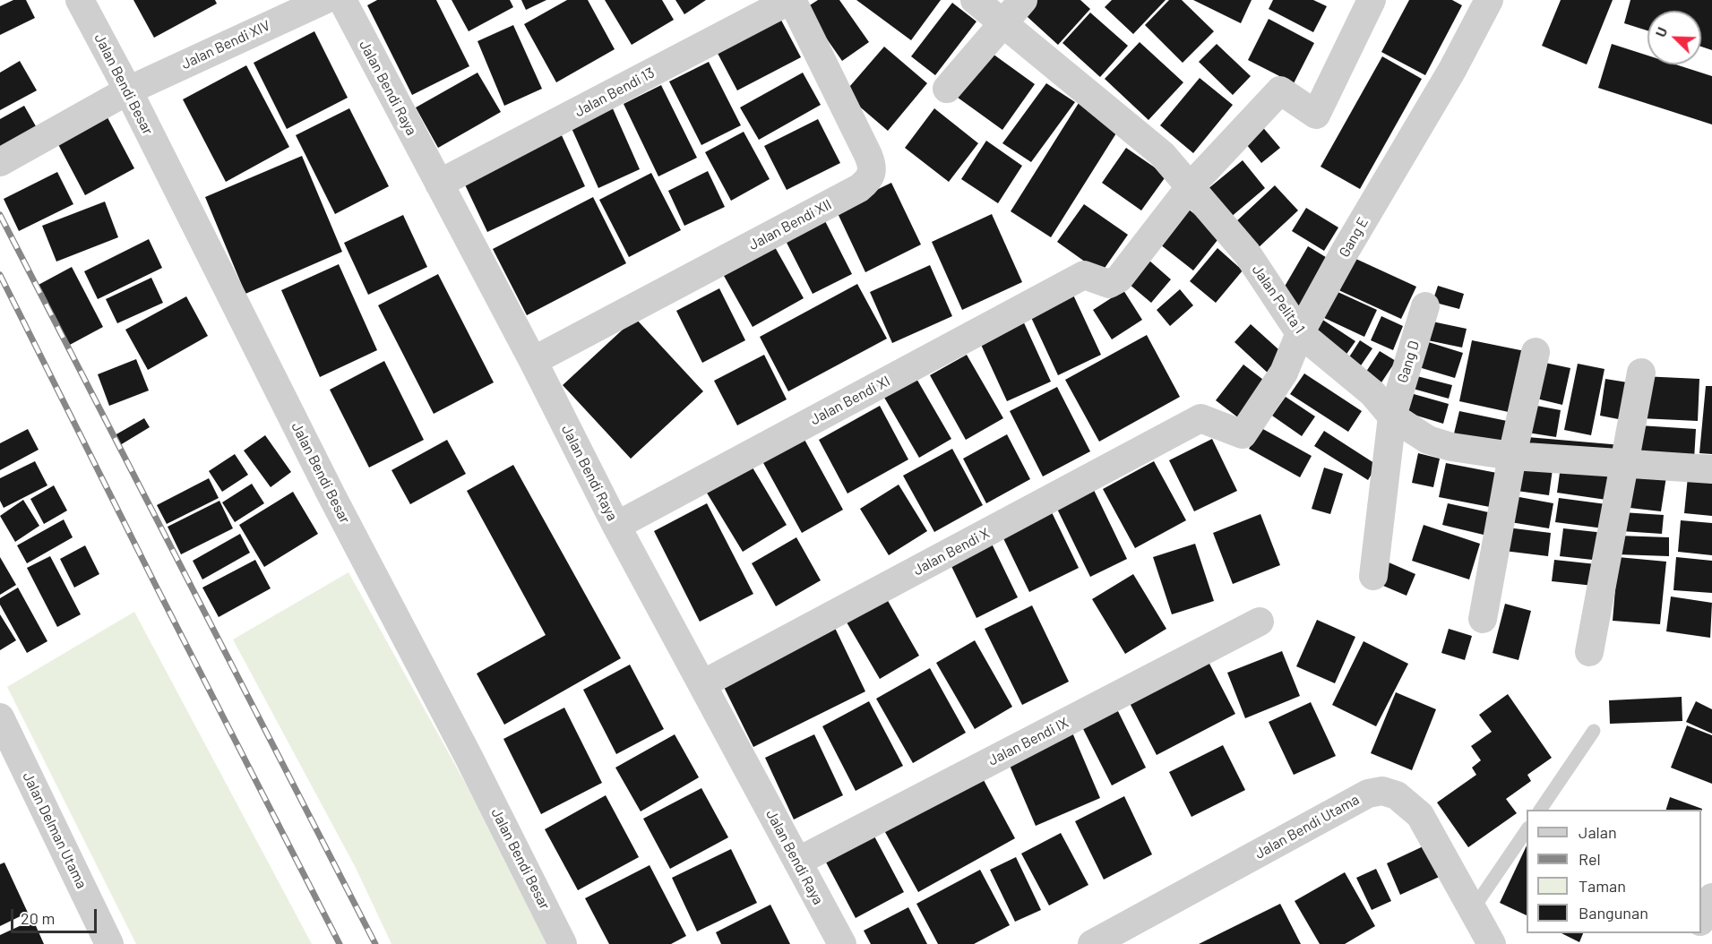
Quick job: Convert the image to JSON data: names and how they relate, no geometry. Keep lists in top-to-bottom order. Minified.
{"streets":{"street":["Jalan Bendi XIV","Jalan Bendi Besar","Jalan Bendi Raya","Jalan Bendi 13","Jalan Bendi XII","Gang E","Jalan Pelita 1","Gang D","Jalan Bendi XI","Jalan Bendi X","Jalan Bendi IX","Jalan Bendi Utama","Jalan Delman Utama"]},"crossings":[["Jalan Bendi XIV","Jalan Bendi Besar"],["Jalan Bendi Raya","Jalan Bendi 13"],["Jalan Bendi Raya","Jalan Bendi XII"],["Jalan Bendi Raya","Jalan Bendi XI"],["Jalan Bendi Raya","Jalan Bendi X"],["Jalan Bendi Raya","Jalan Bendi IX"],["Jalan Bendi 13","Jalan Bendi XII"],["Gang E","Jalan Pelita 1"],["Gang E","Jalan Bendi X"],["Jalan Pelita 1","Gang D"],["Jalan Pelita 1","Jalan Bendi XI"]],"legend":["Jalan","Rel","Taman","Bangunan"],"scale_bar":"20 m","north":"top left"}
